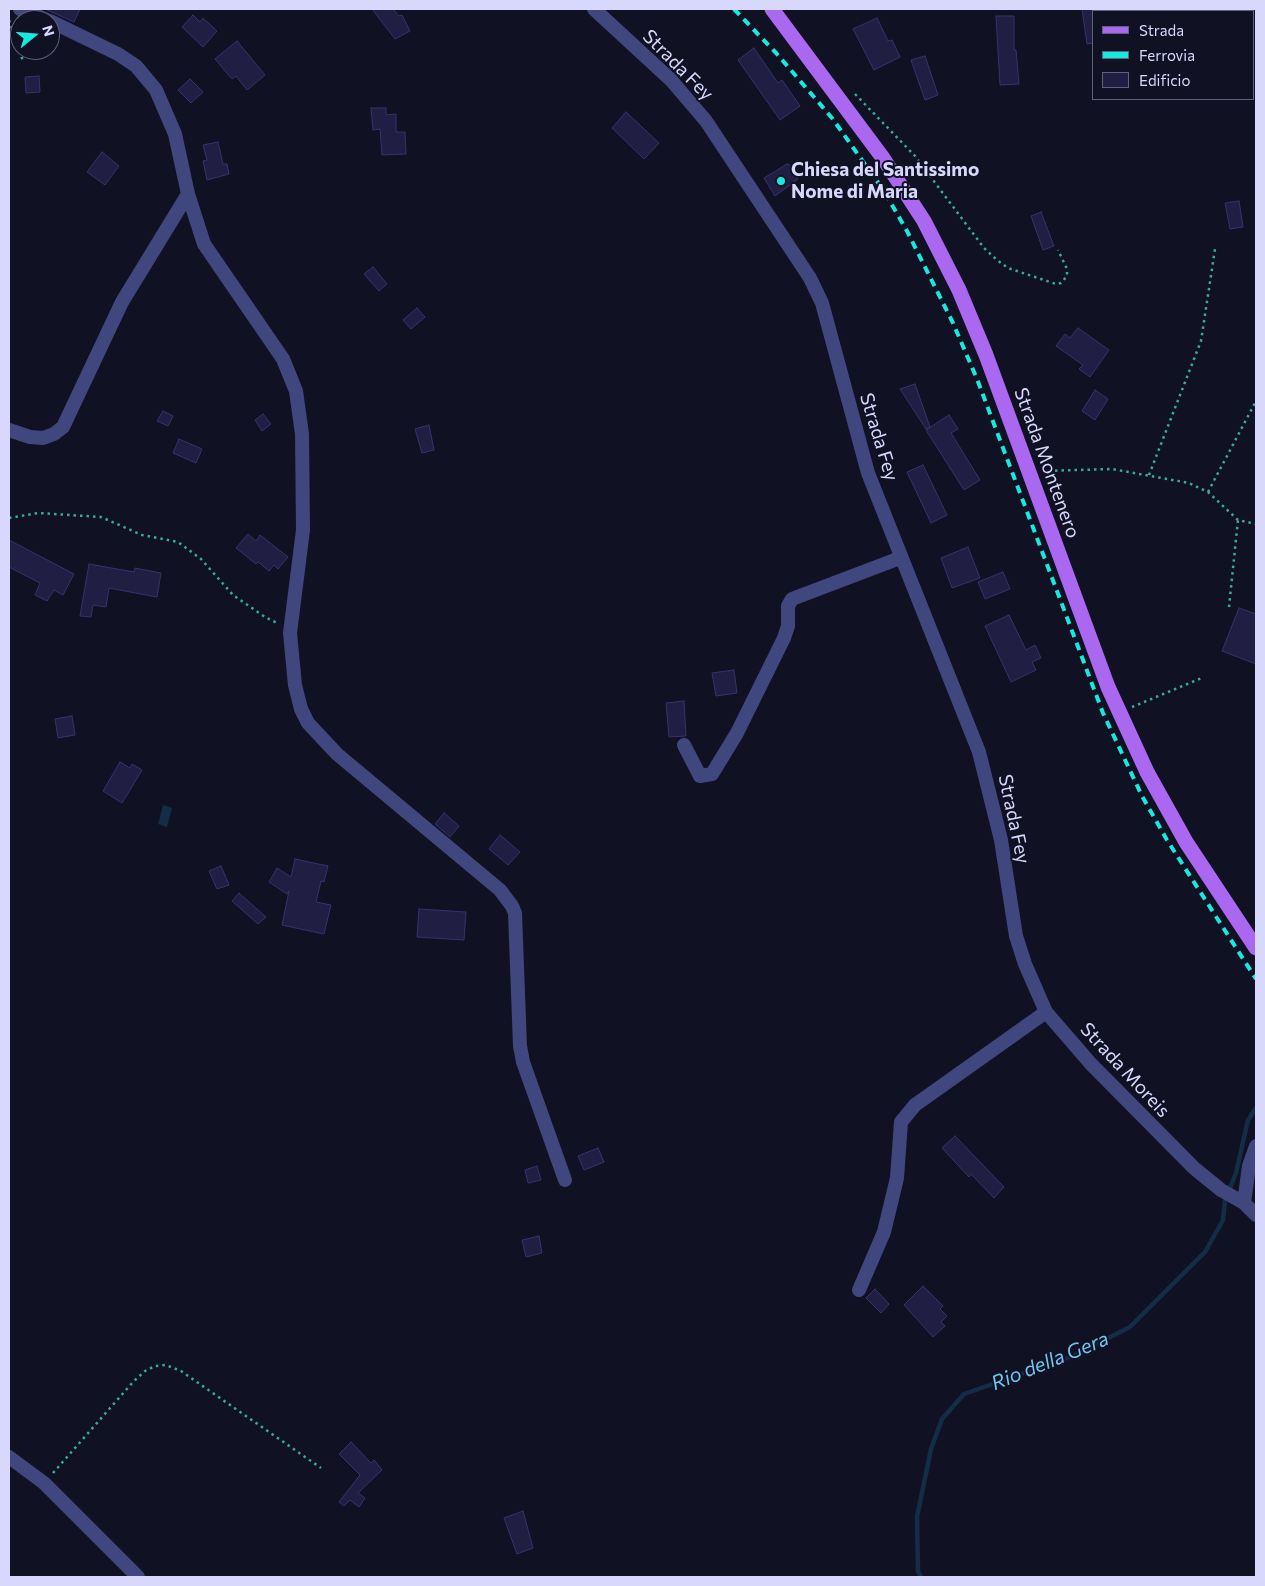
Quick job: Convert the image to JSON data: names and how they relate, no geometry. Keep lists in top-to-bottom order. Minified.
{"streets":{"main road":["Strada Montenero"],"street":["Strada Fey","Strada Moreis"]},"crossings":[["Strada Fey","Strada Moreis"]],"water":["Rio della Gera"],"places":["Chiesa del Santissimo Nome di Maria"],"legend":["Strada","Ferrovia","Edificio"],"north":"right"}
